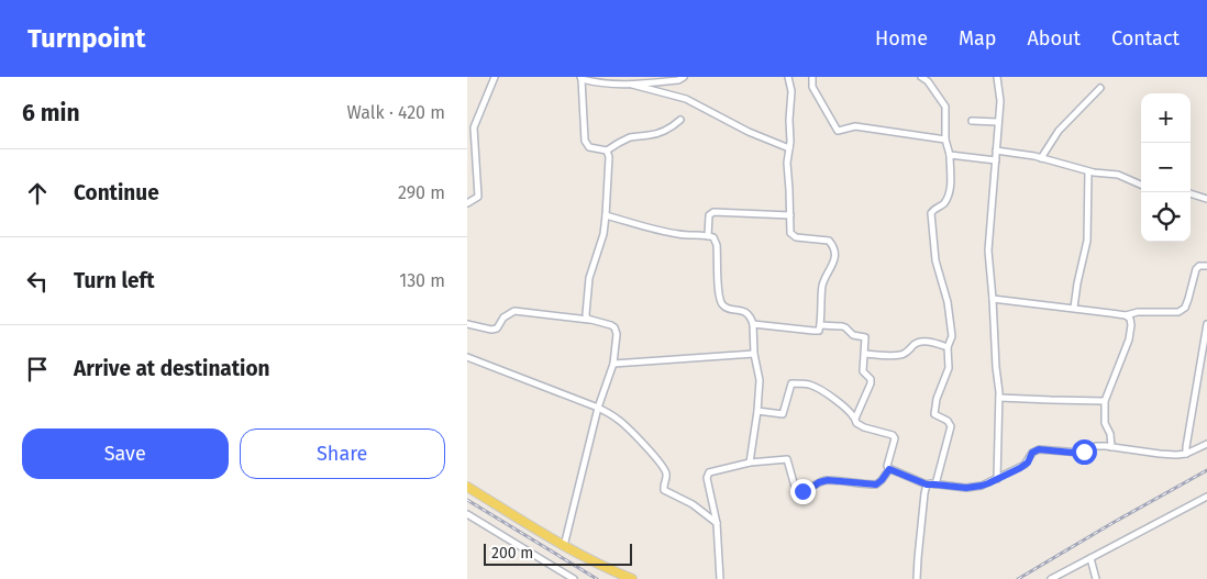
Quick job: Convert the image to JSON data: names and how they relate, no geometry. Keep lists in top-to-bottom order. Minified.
{"scale_bar":"200 m","page":{"header":"Turnpoint","nav":["Home","Map","About","Contact"],"heading":["6 min","Walk · 420 m"],"map_buttons":["+","−"],"list":[["Continue","290 m"],["Turn left","130 m"],"Arrive at destination"],"buttons":["Save","Share"],"scale":"200 m"}}
